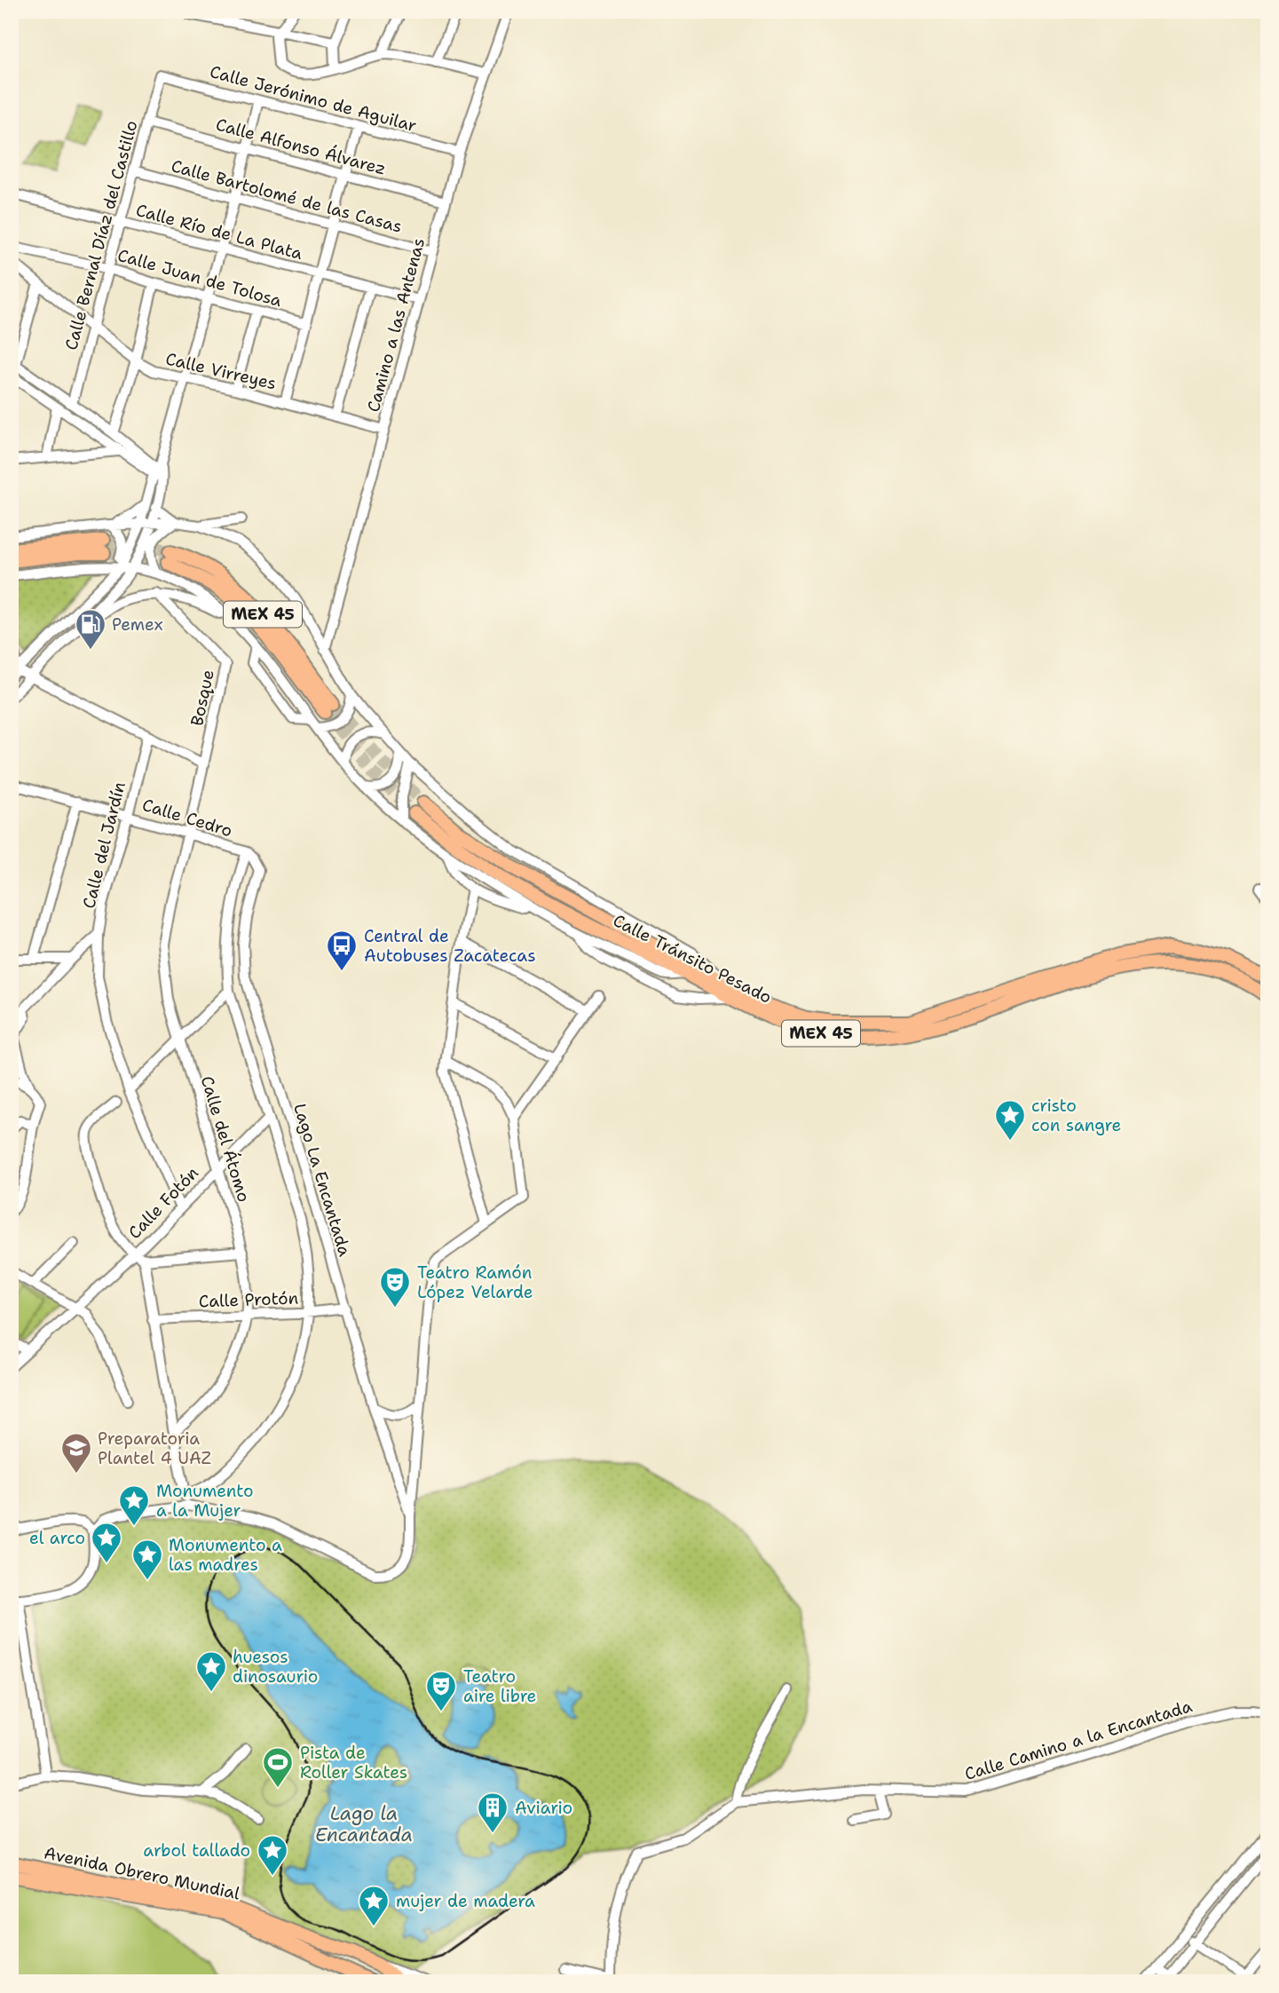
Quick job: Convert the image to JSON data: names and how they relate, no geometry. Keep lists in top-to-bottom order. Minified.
{"streets":{"main road":["MEX 45","Calle Tránsito Pesado","Avenida Obrero Mundial"],"street":["Calle Jerónimo de Aguilar","Calle Alfonso Álvarez","Calle Bartolomé de las Casas","Calle Río de La Plata","Calle Bernal Díaz del Castillo","Calle Juan de Tolosa","Camino a las Antenas","Calle Virreyes","Bosque","Calle Cedro","Calle del Jardín","Calle del Átomo","Lago La Encantada","Calle Fotón","Calle Protón","Calle Camino a la Encantada"]},"crossings":[["Calle Jerónimo de Aguilar","Calle Bernal Díaz del Castillo"],["Calle Jerónimo de Aguilar","Camino a las Antenas"],["Calle Alfonso Álvarez","Calle Bernal Díaz del Castillo"],["Calle Alfonso Álvarez","Camino a las Antenas"],["Calle Bartolomé de las Casas","Calle Bernal Díaz del Castillo"],["Calle Bartolomé de las Casas","Camino a las Antenas"],["Calle Río de La Plata","Calle Bernal Díaz del Castillo"],["Calle Río de La Plata","Camino a las Antenas"],["Calle Bernal Díaz del Castillo","Calle Juan de Tolosa"],["Calle Bernal Díaz del Castillo","Calle Virreyes"],["Camino a las Antenas","Calle Virreyes"],["Bosque","Calle Cedro"],["Bosque","Calle del Átomo"],["Calle Cedro","Calle del Jardín"],["Calle Cedro","Calle del Átomo"],["Calle Cedro","Lago La Encantada"],["Calle del Jardín","Calle Fotón"],["Calle del Átomo","Calle Fotón"],["Calle del Átomo","Calle Protón"],["Lago La Encantada","Calle Protón"]],"water":["Lago la Encantada"],"places":{"fuel station":["Pemex"],"bus stop":["Central de Autobuses Zacatecas"],"place":["cristo con sangre","Monumento a la Mujer","el arco","Monumento a las madres","huesos dinosaurio","arbol tallado","mujer de madera"],"theatre":["Teatro Ramón López Velarde","Teatro aire libre"],"school or university":["Preparatoria Plantel 4 UAZ"],"sports":["Pista de Roller Skates"],"building":["Aviario"]}}
